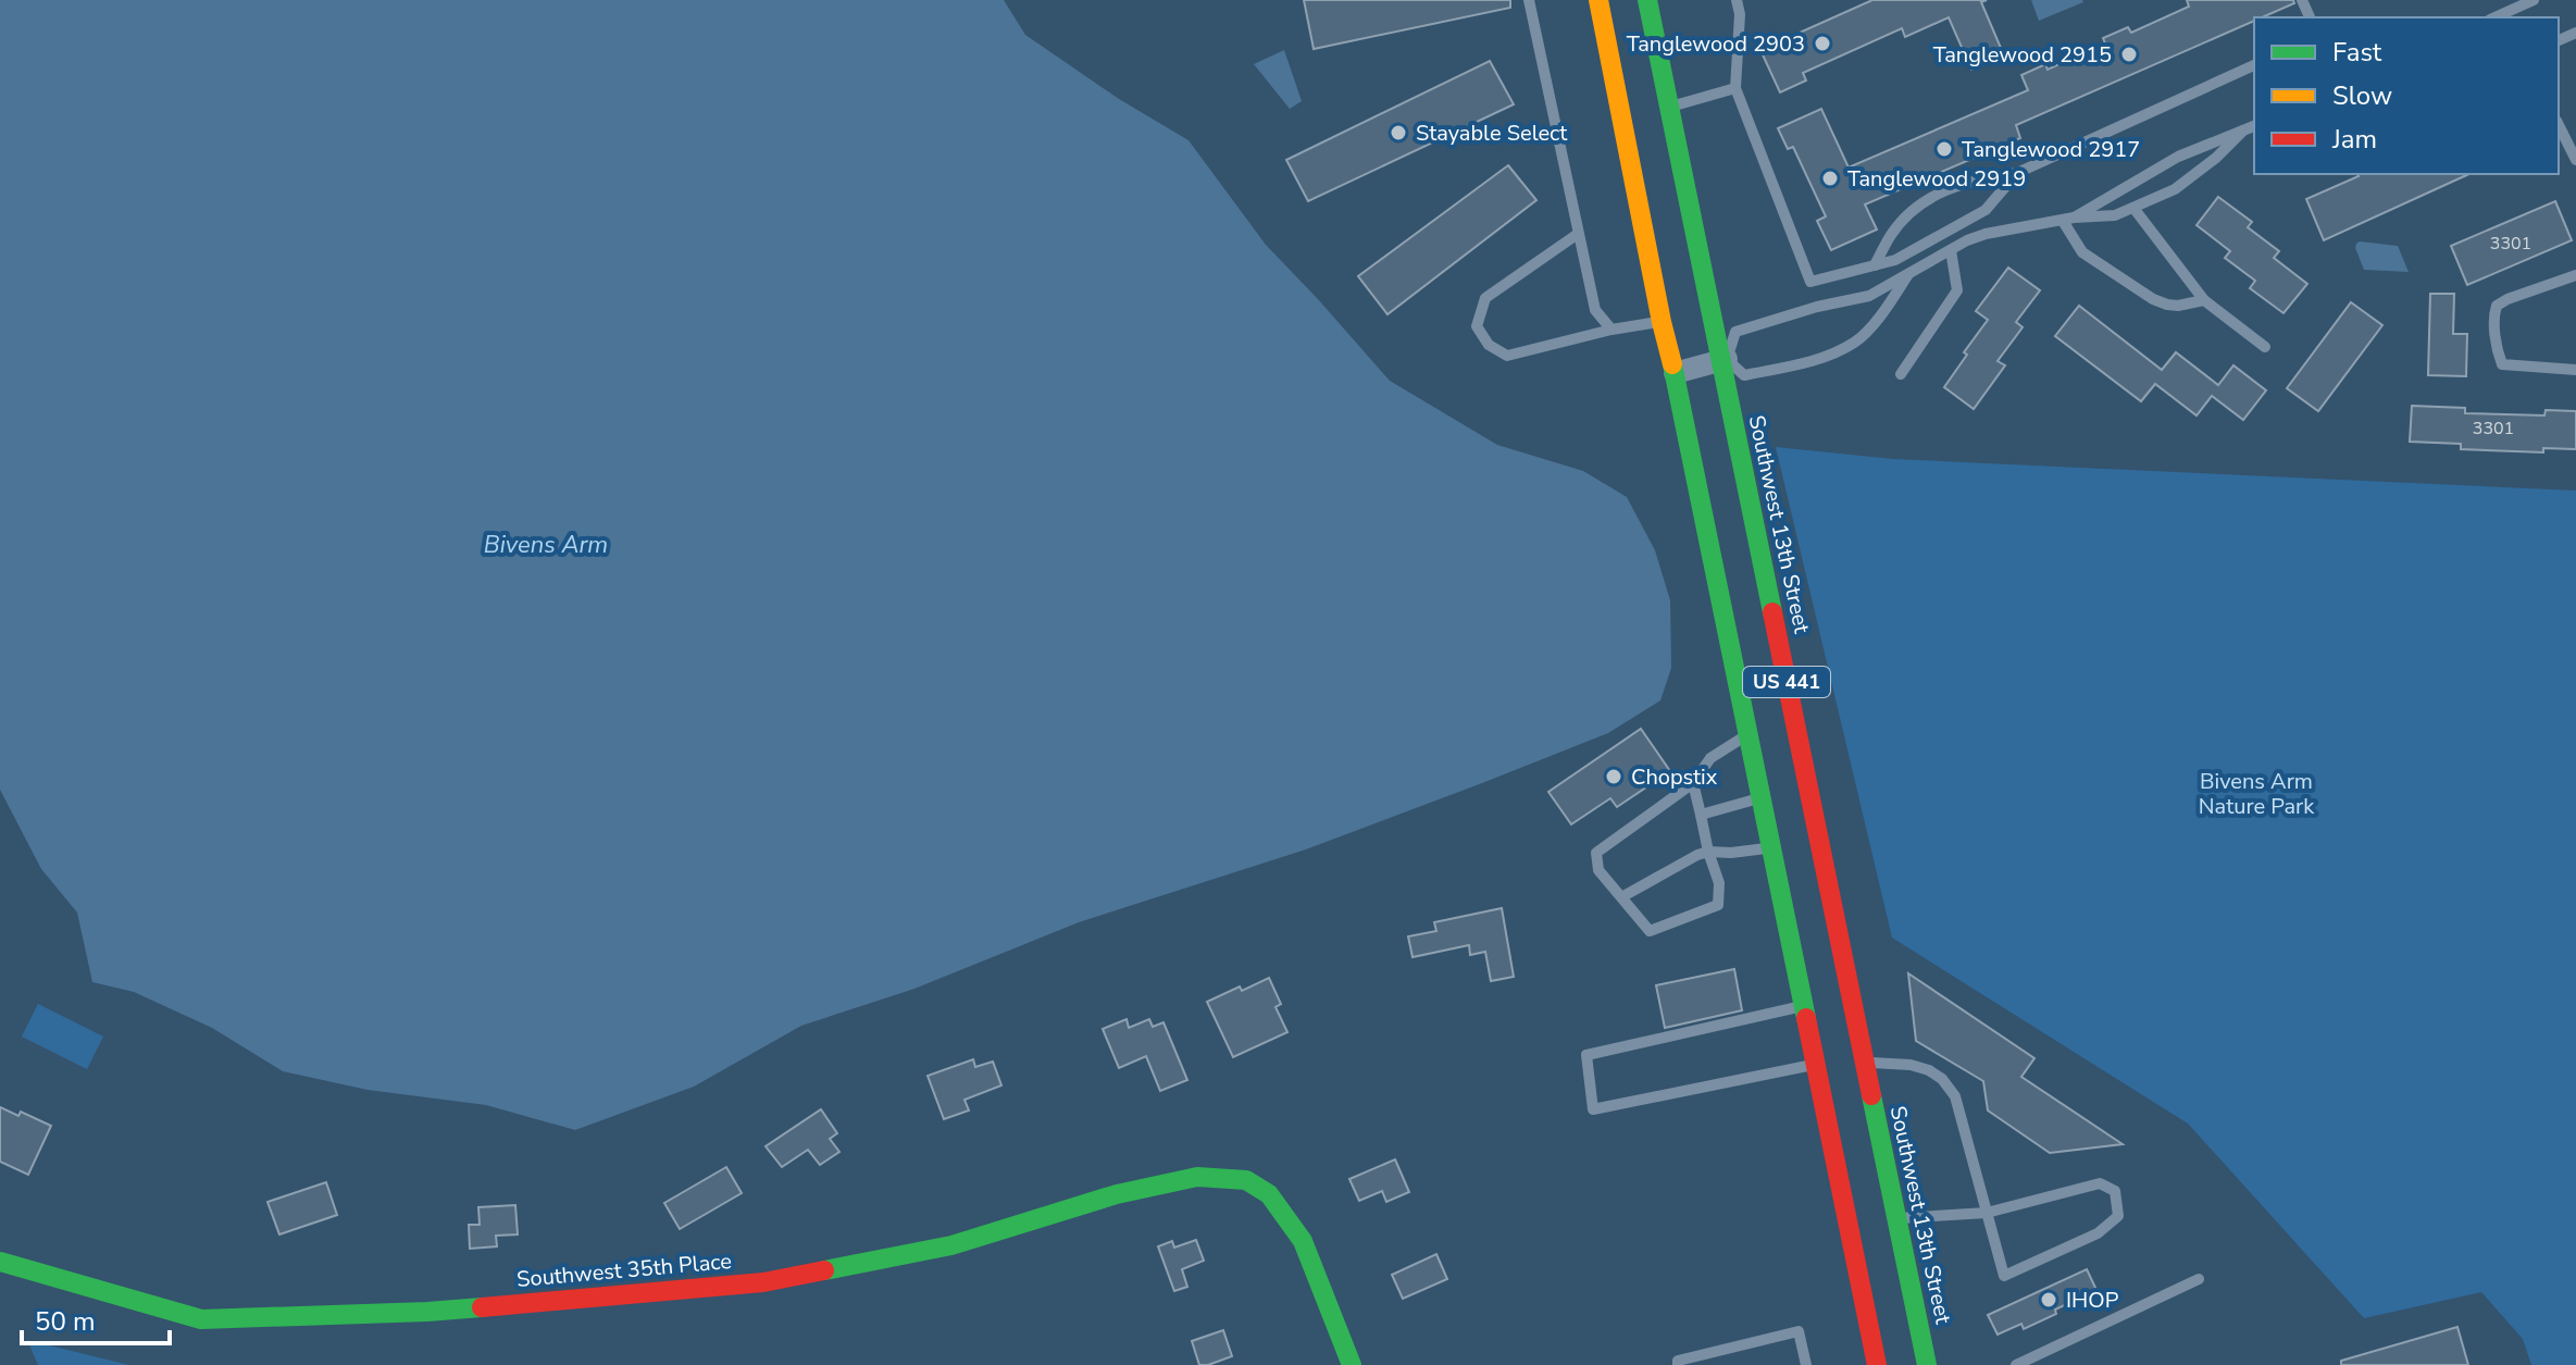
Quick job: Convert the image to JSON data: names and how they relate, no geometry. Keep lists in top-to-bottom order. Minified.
{"streets":{"main road":["Southwest 13th Street","US 441","Southwest 35th Place"]},"water":["Bivens Arm"],"parks":["Bivens Arm Nature Park"],"places":["Tanglewood 2903","Tanglewood 2915","Stayable Select","Tanglewood 2917","Tanglewood 2919","Chopstix","IHOP"],"house_numbers":["3301","3301"],"legend":["Fast","Slow","Jam"],"scale_bar":"50 m"}
